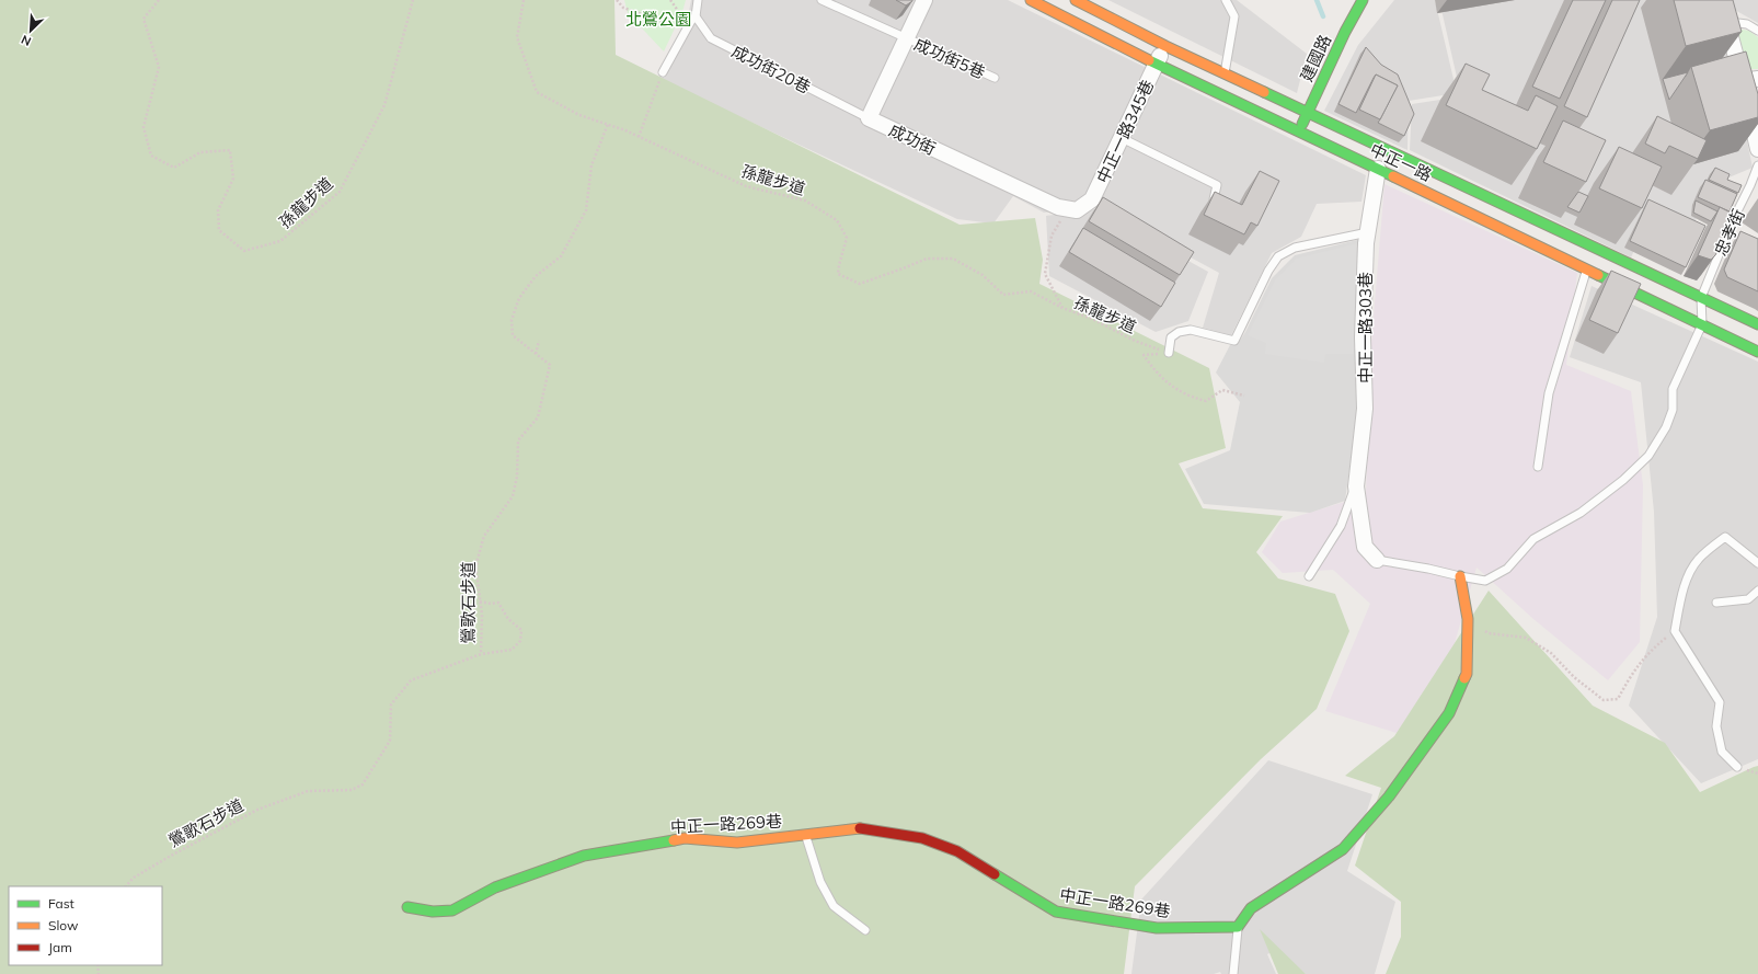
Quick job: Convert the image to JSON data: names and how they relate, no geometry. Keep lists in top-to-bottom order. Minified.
{"streets":{"main road":["建國路","中正一路","中正一路269巷"],"street":["中正一路345巷","成功街","中正一路303巷"],"lane":["成功街5巷","成功街20巷","忠孝街"],"path":["孫龍步道","鶯歌石步道"]},"crossings":[["成功街5巷","成功街"],["建國路","中正一路"],["成功街20巷","成功街"],["中正一路345巷","成功街"],["中正一路345巷","中正一路"],["中正一路","忠孝街"],["中正一路","中正一路303巷"],["孫龍步道","鶯歌石步道"]],"parks":["北鶯公園"],"legend":["Fast","Slow","Jam"],"north":"bottom left"}
